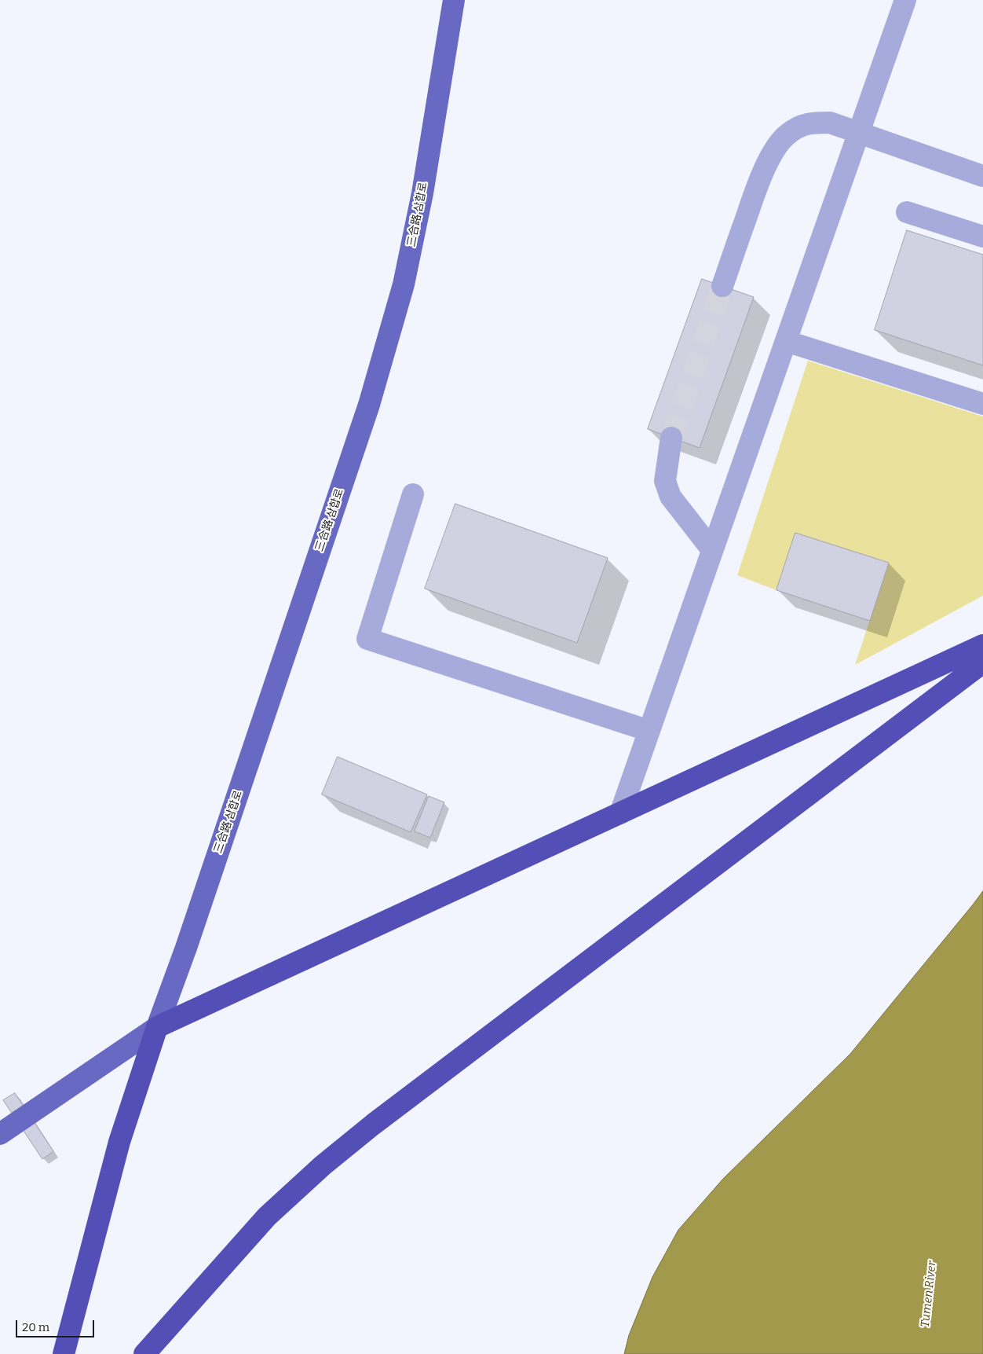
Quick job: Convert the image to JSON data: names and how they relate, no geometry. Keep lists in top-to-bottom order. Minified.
{"streets":{"main road":["三合路 삼합로"]},"water":["Tumen River"],"scale_bar":"20 m"}
